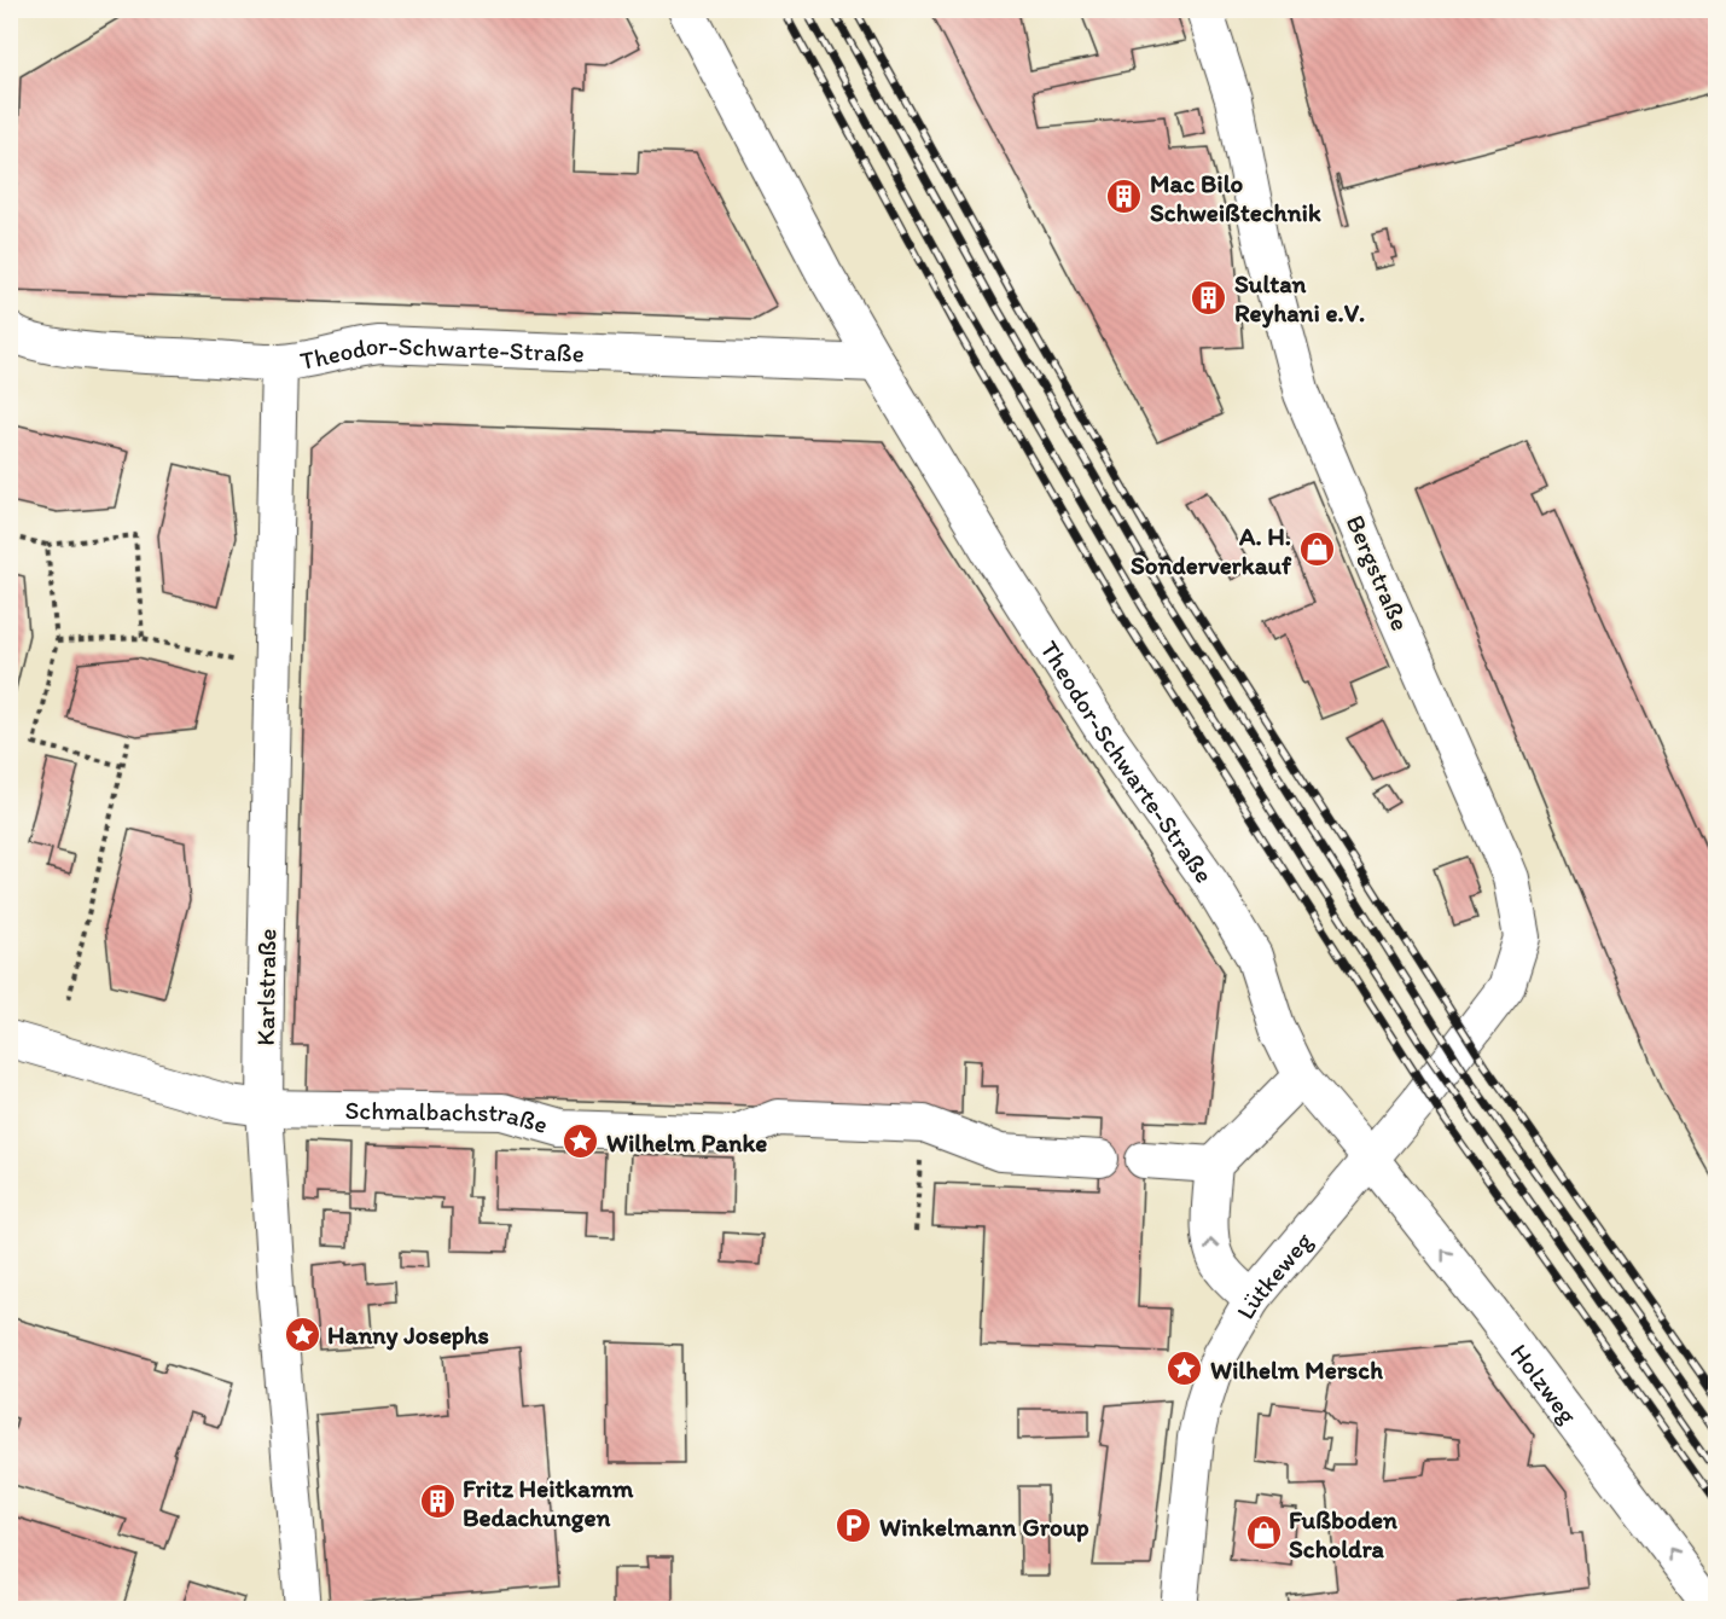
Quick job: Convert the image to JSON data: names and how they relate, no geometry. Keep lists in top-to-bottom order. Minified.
{"streets":{"street":["Theodor-Schwarte-Straße","Bergstraße","Karlstraße","Schmalbachstraße","Lütkeweg","Holzweg"]},"crossings":[["Theodor-Schwarte-Straße","Karlstraße"],["Theodor-Schwarte-Straße","Lütkeweg"],["Theodor-Schwarte-Straße","Holzweg"],["Bergstraße","Lütkeweg"],["Karlstraße","Schmalbachstraße"],["Lütkeweg","Holzweg"]],"one_way":["Holzweg"],"places":{"building":["Mac Bilo Schweißtechnik","Sultan Reyhani e.V.","Fritz Heitkamm Bedachungen"],"shop":["A. H. Sonderverkauf","Fußboden Scholdra"],"place":["Wilhelm Panke","Hanny Josephs","Wilhelm Mersch"],"parking":["Winkelmann Group"]}}
